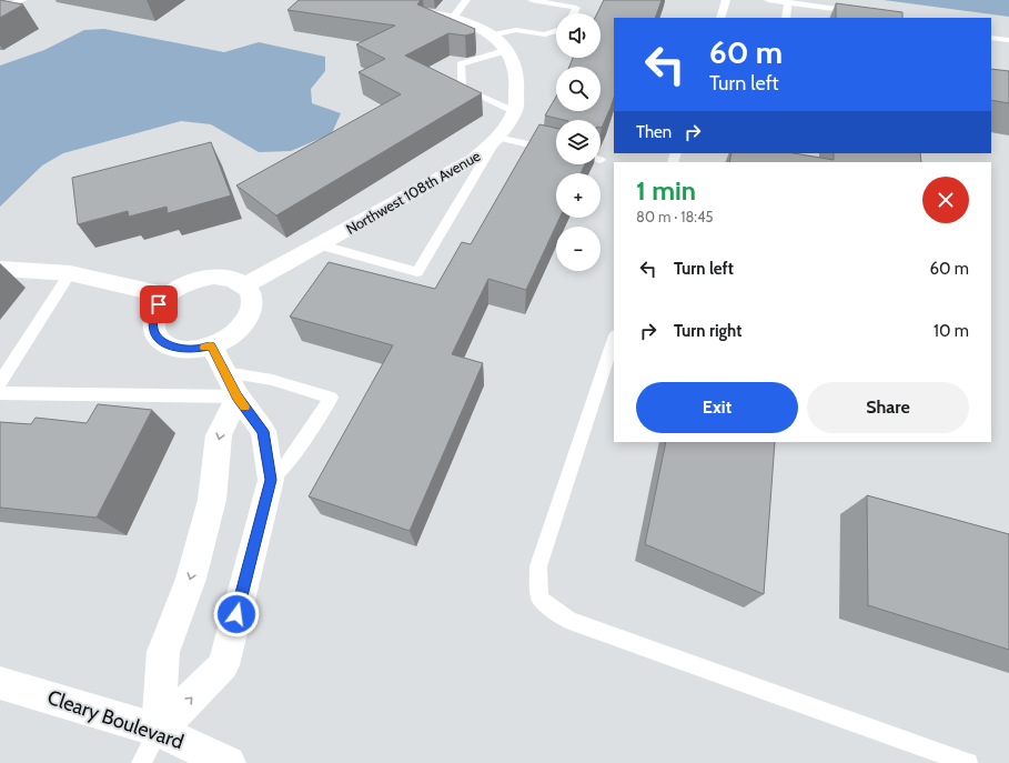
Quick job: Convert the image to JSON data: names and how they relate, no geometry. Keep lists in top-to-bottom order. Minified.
{"streets":{"street":["Northwest 108th Avenue","Cleary Boulevard"]},"page":{"map_buttons":["+","−"],"turn":["60 m","Turn left"],"then":"Then","heading":["1 min","80 m · 18:45"],"list":[{"name":"Turn left","value":"60 m"},{"name":"Turn right","value":"10 m"}],"buttons":["Exit","Share"]}}
